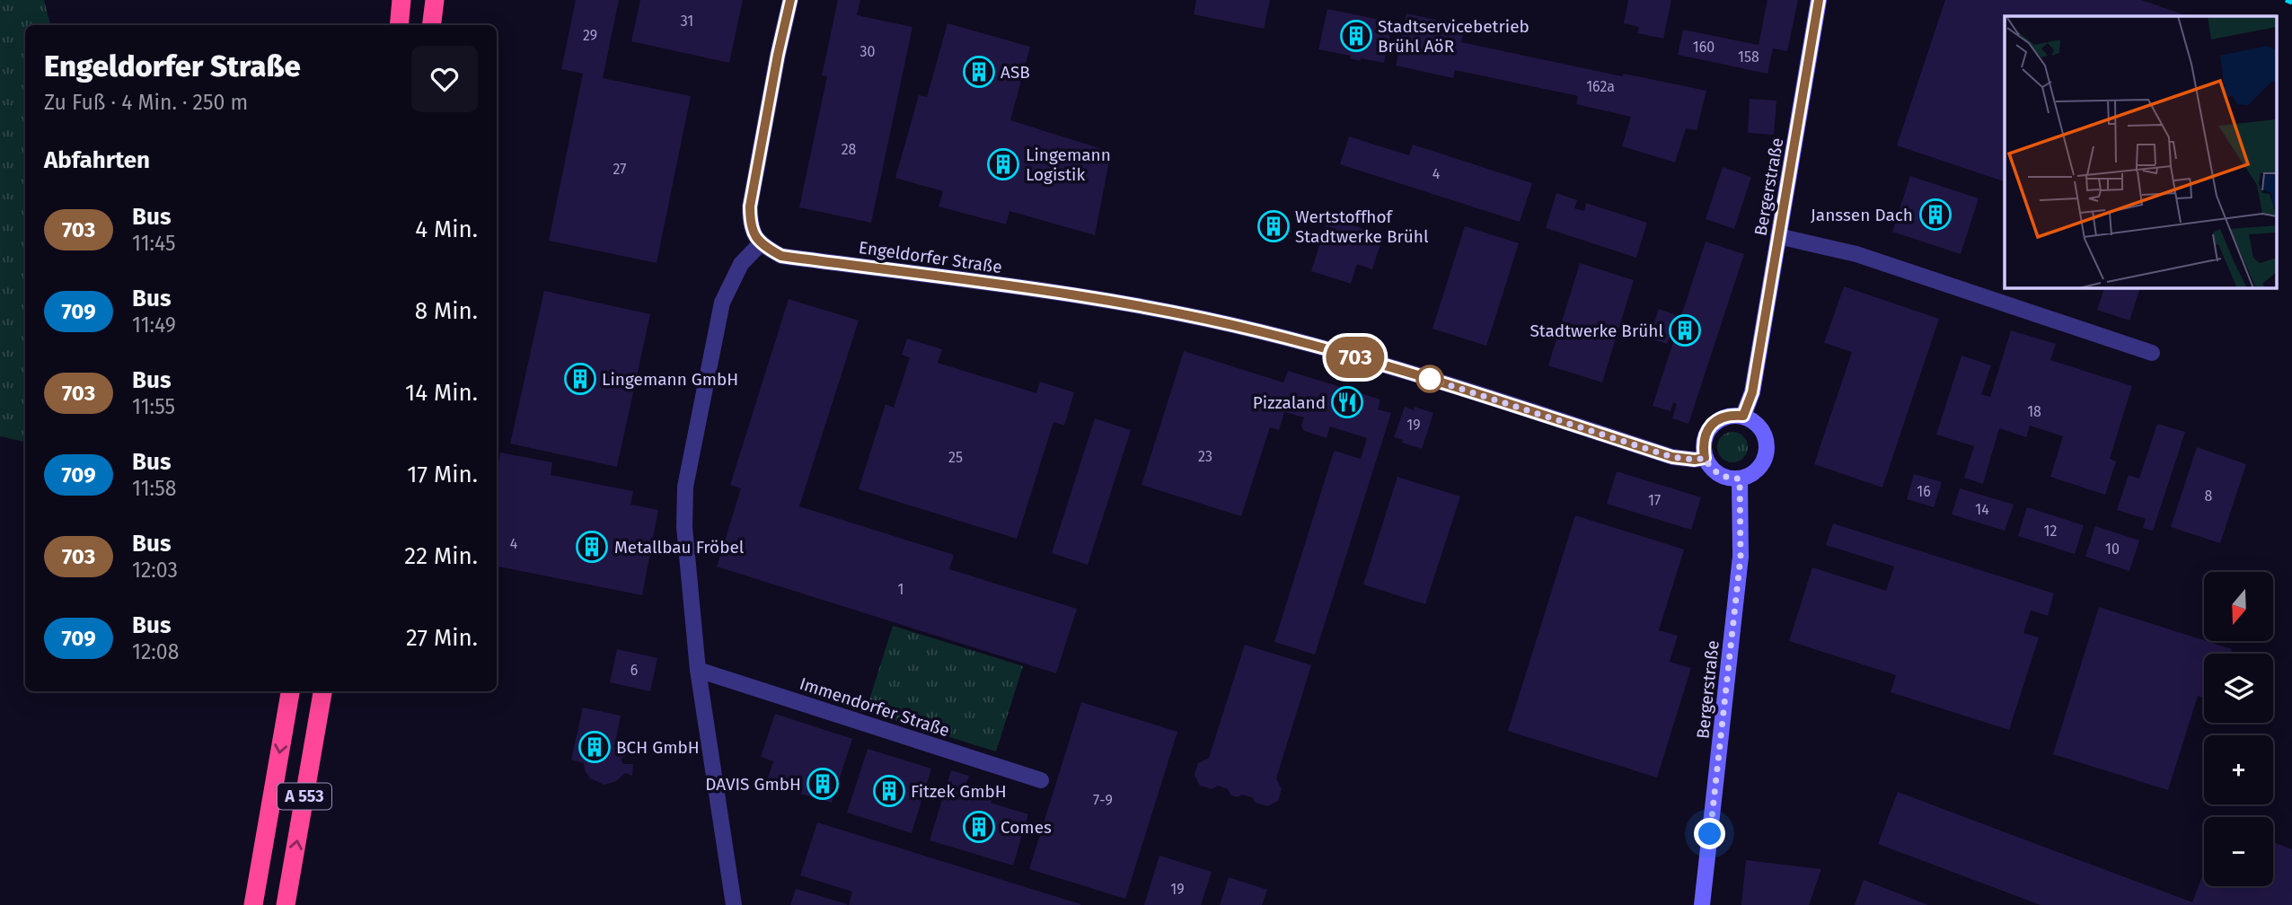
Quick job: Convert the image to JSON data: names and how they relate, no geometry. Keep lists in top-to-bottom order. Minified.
{"streets":{"highway":["A 553"],"street":["Bergerstraße","Engeldorfer Straße","Immendorfer Straße"]},"crossings":[["Bergerstraße","Engeldorfer Straße"]],"places":{"building":["Stadtservicebetrieb Brühl AöR","ASB","Lingemann Logistik","Janssen Dach","Wertstoffhof Stadtwerke Brühl","Stadtwerke Brühl","Lingemann GmbH","Metallbau Fröbel","BCH GmbH","DAVIS GmbH","Fitzek GmbH","Comes"],"restaurant":["Pizzaland"]},"lines":["bus line 703"],"house_numbers":["31","29","160","30","158","162a","28","27","4","18","19","23","25","16","8","17","14","12","4","10","1","6","7-9","19"],"north":"bottom","page":{"on_map":"703","heading":[["Engeldorfer Straße","Zu Fuß · 4 Min. · 250 m"],"Abfahrten"],"list":[{"mark":"703","name":"Bus","note":"11:45","value":"4 Min."},{"mark":"709","name":"Bus","note":"11:49","value":"8 Min."},{"mark":"703","name":"Bus","note":"11:55","value":"14 Min."},{"mark":"709","name":"Bus","note":"11:58","value":"17 Min."},{"mark":"703","name":"Bus","note":"12:03","value":"22 Min."},{"mark":"709","name":"Bus","note":"12:08","value":"27 Min."}],"map_buttons":["+","−"]}}
